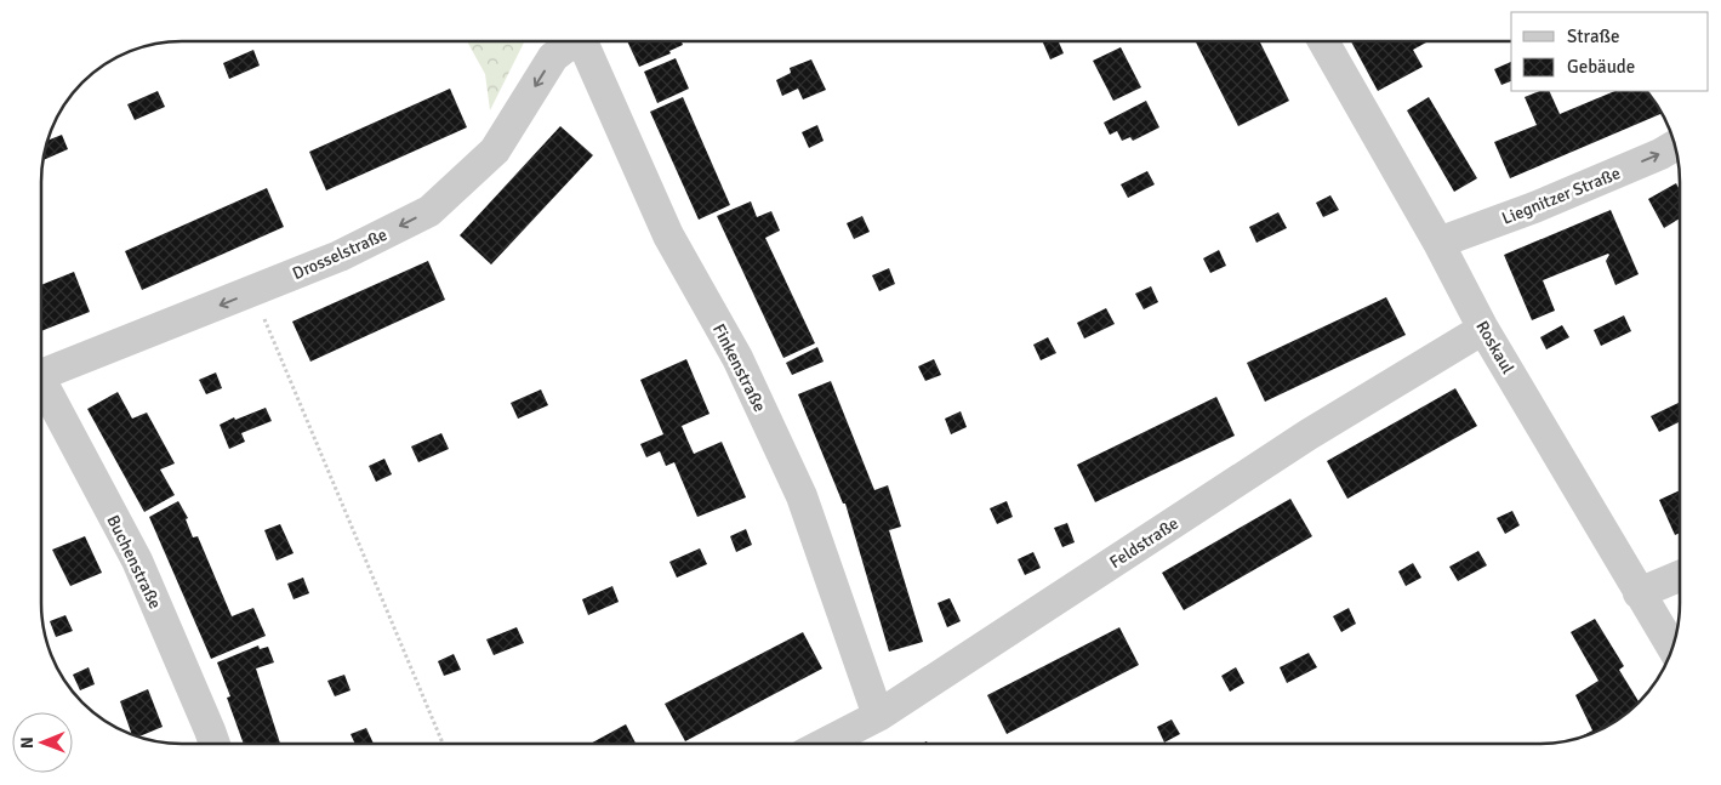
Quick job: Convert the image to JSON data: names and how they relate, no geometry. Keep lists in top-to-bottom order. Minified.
{"streets":{"street":["Liegnitzer Straße","Drosselstraße","Roskaul","Finkenstraße","Feldstraße","Buchenstraße"]},"crossings":[["Liegnitzer Straße","Roskaul"],["Roskaul","Feldstraße"],["Finkenstraße","Feldstraße"]],"one_way":["Liegnitzer Straße","Drosselstraße"],"legend":["Straße","Gebäude"],"north":"left"}
